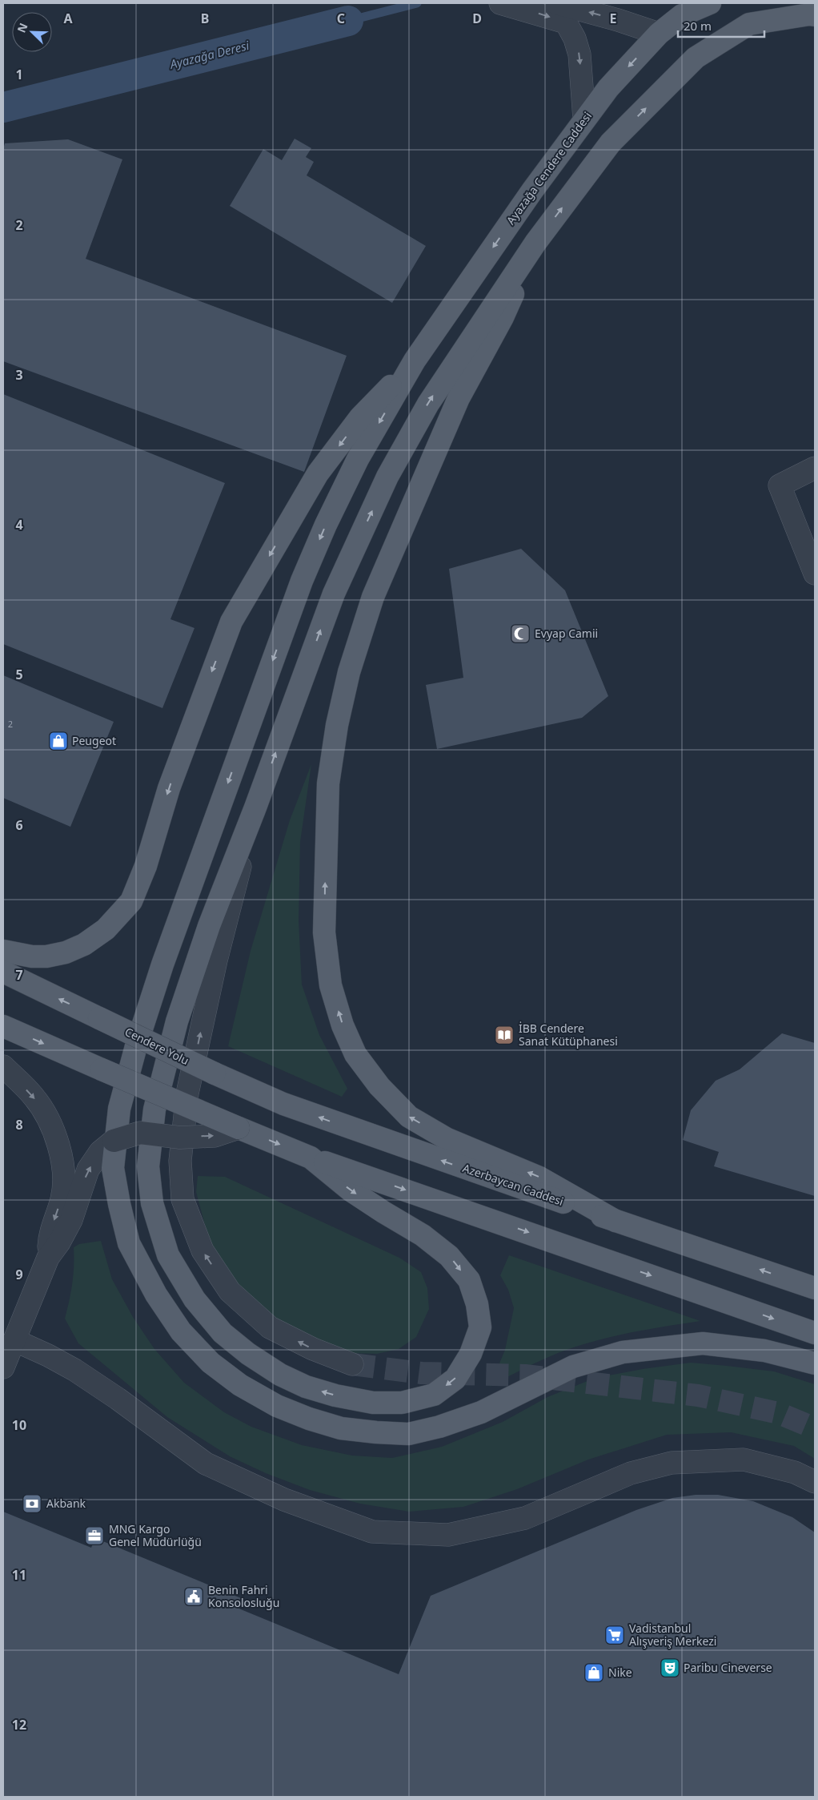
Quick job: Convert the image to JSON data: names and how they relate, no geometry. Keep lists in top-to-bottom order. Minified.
{"streets":{"main road":["Ayazağa Cendere Caddesi","Cendere Yolu","Azerbaycan Caddesi"]},"crossings":[["Cendere Yolu","Azerbaycan Caddesi"]],"water":["Ayazağa Deresi"],"places":{"mosque":["Evyap Camii"],"shop":["Peugeot","Nike"],"library":["İBB Cendere Sanat Kütüphanesi"],"bank":["Akbank"],"office":["MNG Kargo Genel Müdürlüğü"],"public building":["Benin Fahri Konsolosluğu"],"supermarket":["Vadistanbul Alışveriş Merkezi"],"theatre":["Paribu Cineverse"]},"house_numbers":["2"],"scale_bar":"20 m","north":"top left","grid":{"columns":["A","B","C","D","E"],"rows":["1","2","3","4","5","6","7","8","9","10","11","12"]}}
